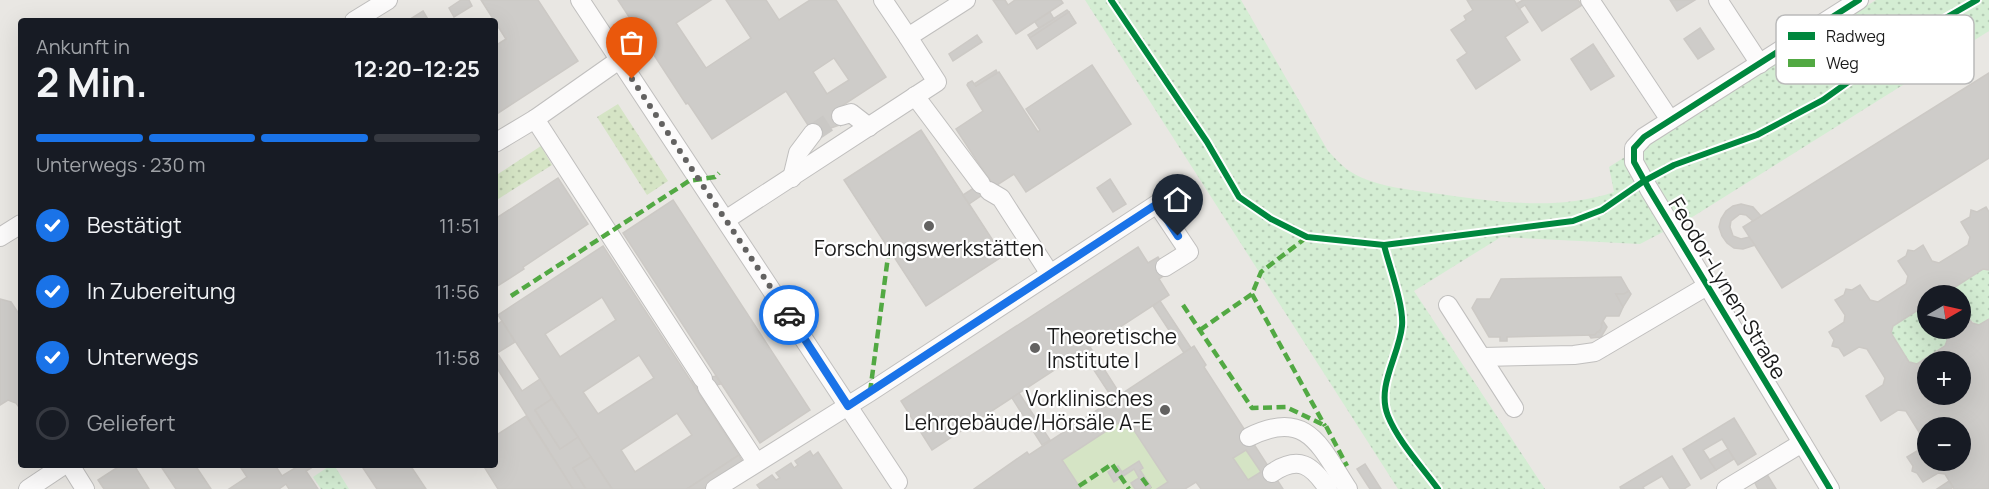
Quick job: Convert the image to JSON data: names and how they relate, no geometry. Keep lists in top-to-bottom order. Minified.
{"streets":{"street":["Feodor-Lynen-Straße"]},"places":["Forschungswerkstätten","Theoretische Institute I","Vorklinisches Lehrgebäude/Hörsäle A-E"],"legend":["Radweg","Weg"],"north":"right","page":{"heading":["2 Min.","Ankunft in","12:20–12:25"],"bar":"Unterwegs · 230 m","list":[["Bestätigt","11:51"],["In Zubereitung","11:56"],["Unterwegs","11:58"],"Geliefert"],"map_buttons":["+","−"]}}
